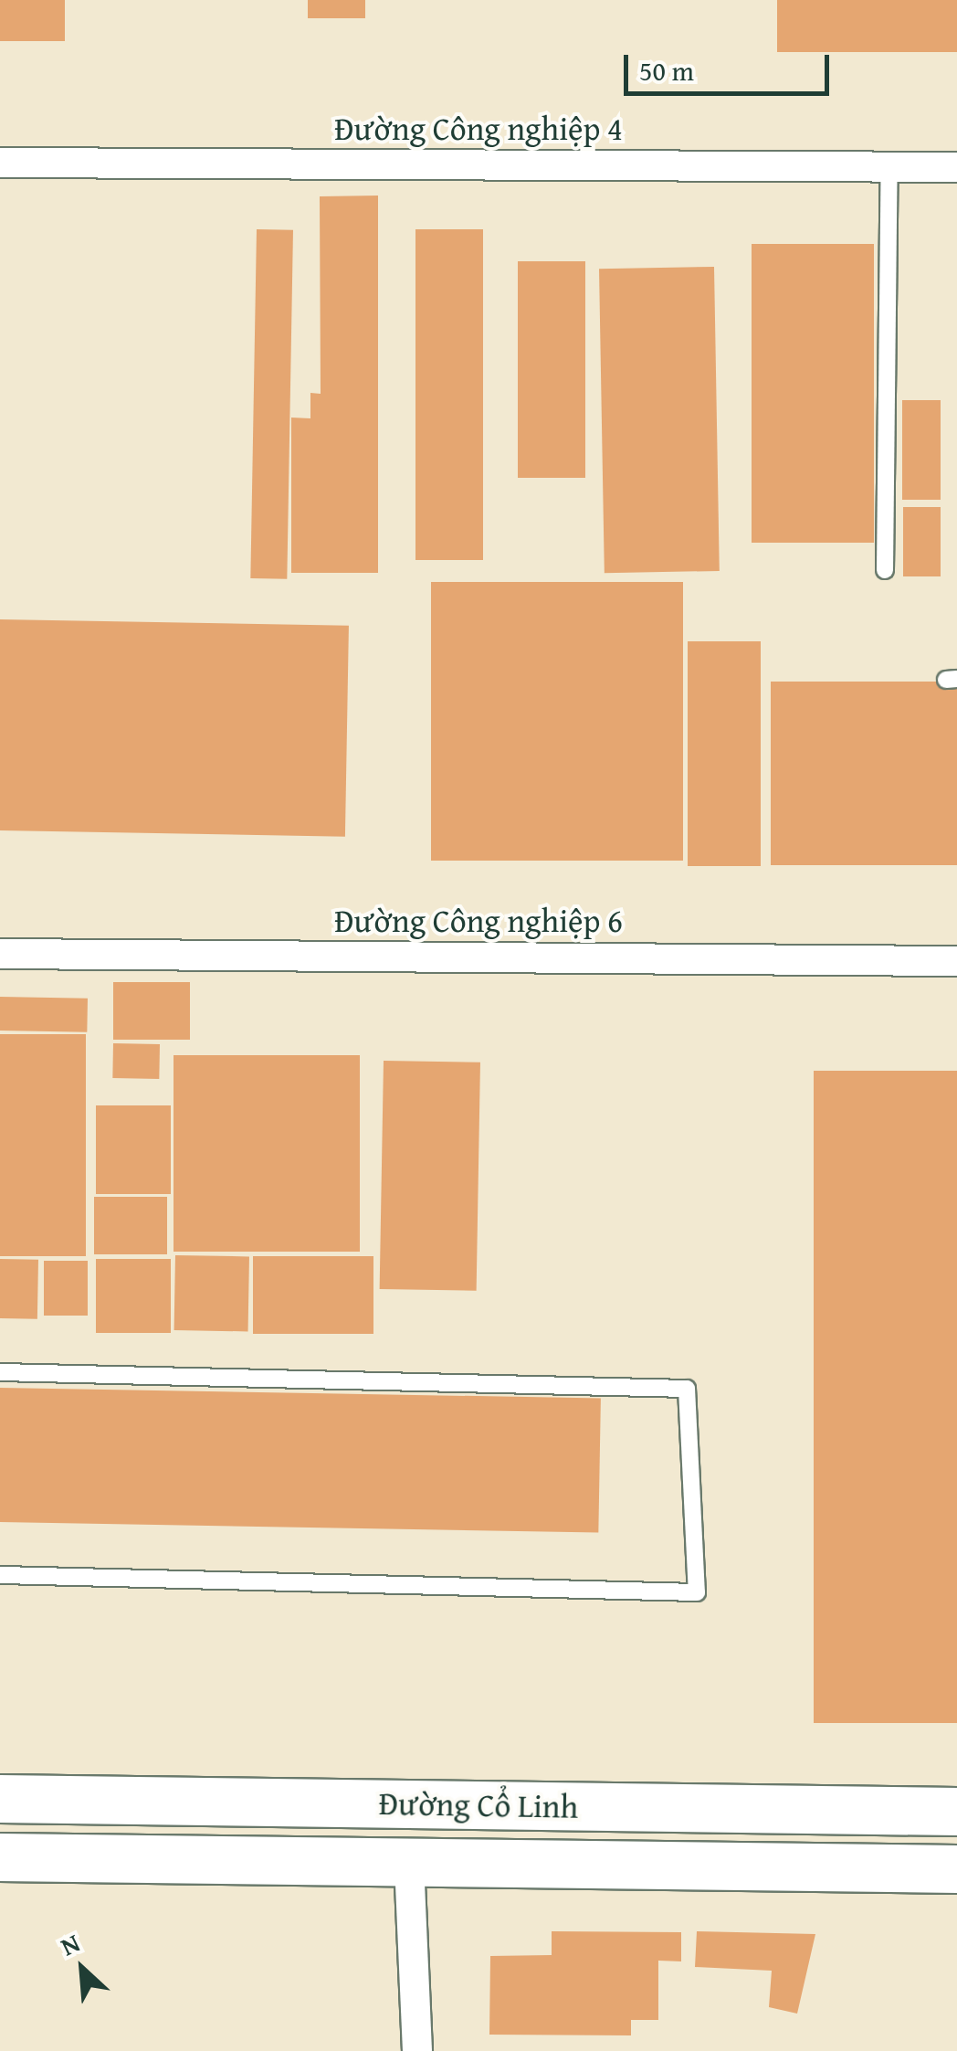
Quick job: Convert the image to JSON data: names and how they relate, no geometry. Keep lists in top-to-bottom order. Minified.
{"streets":{"main road":["Đường Cổ Linh"],"street":["Đường Công nghiệp 4","Đường Công nghiệp 6"]},"scale_bar":"50 m","north":"top left"}
